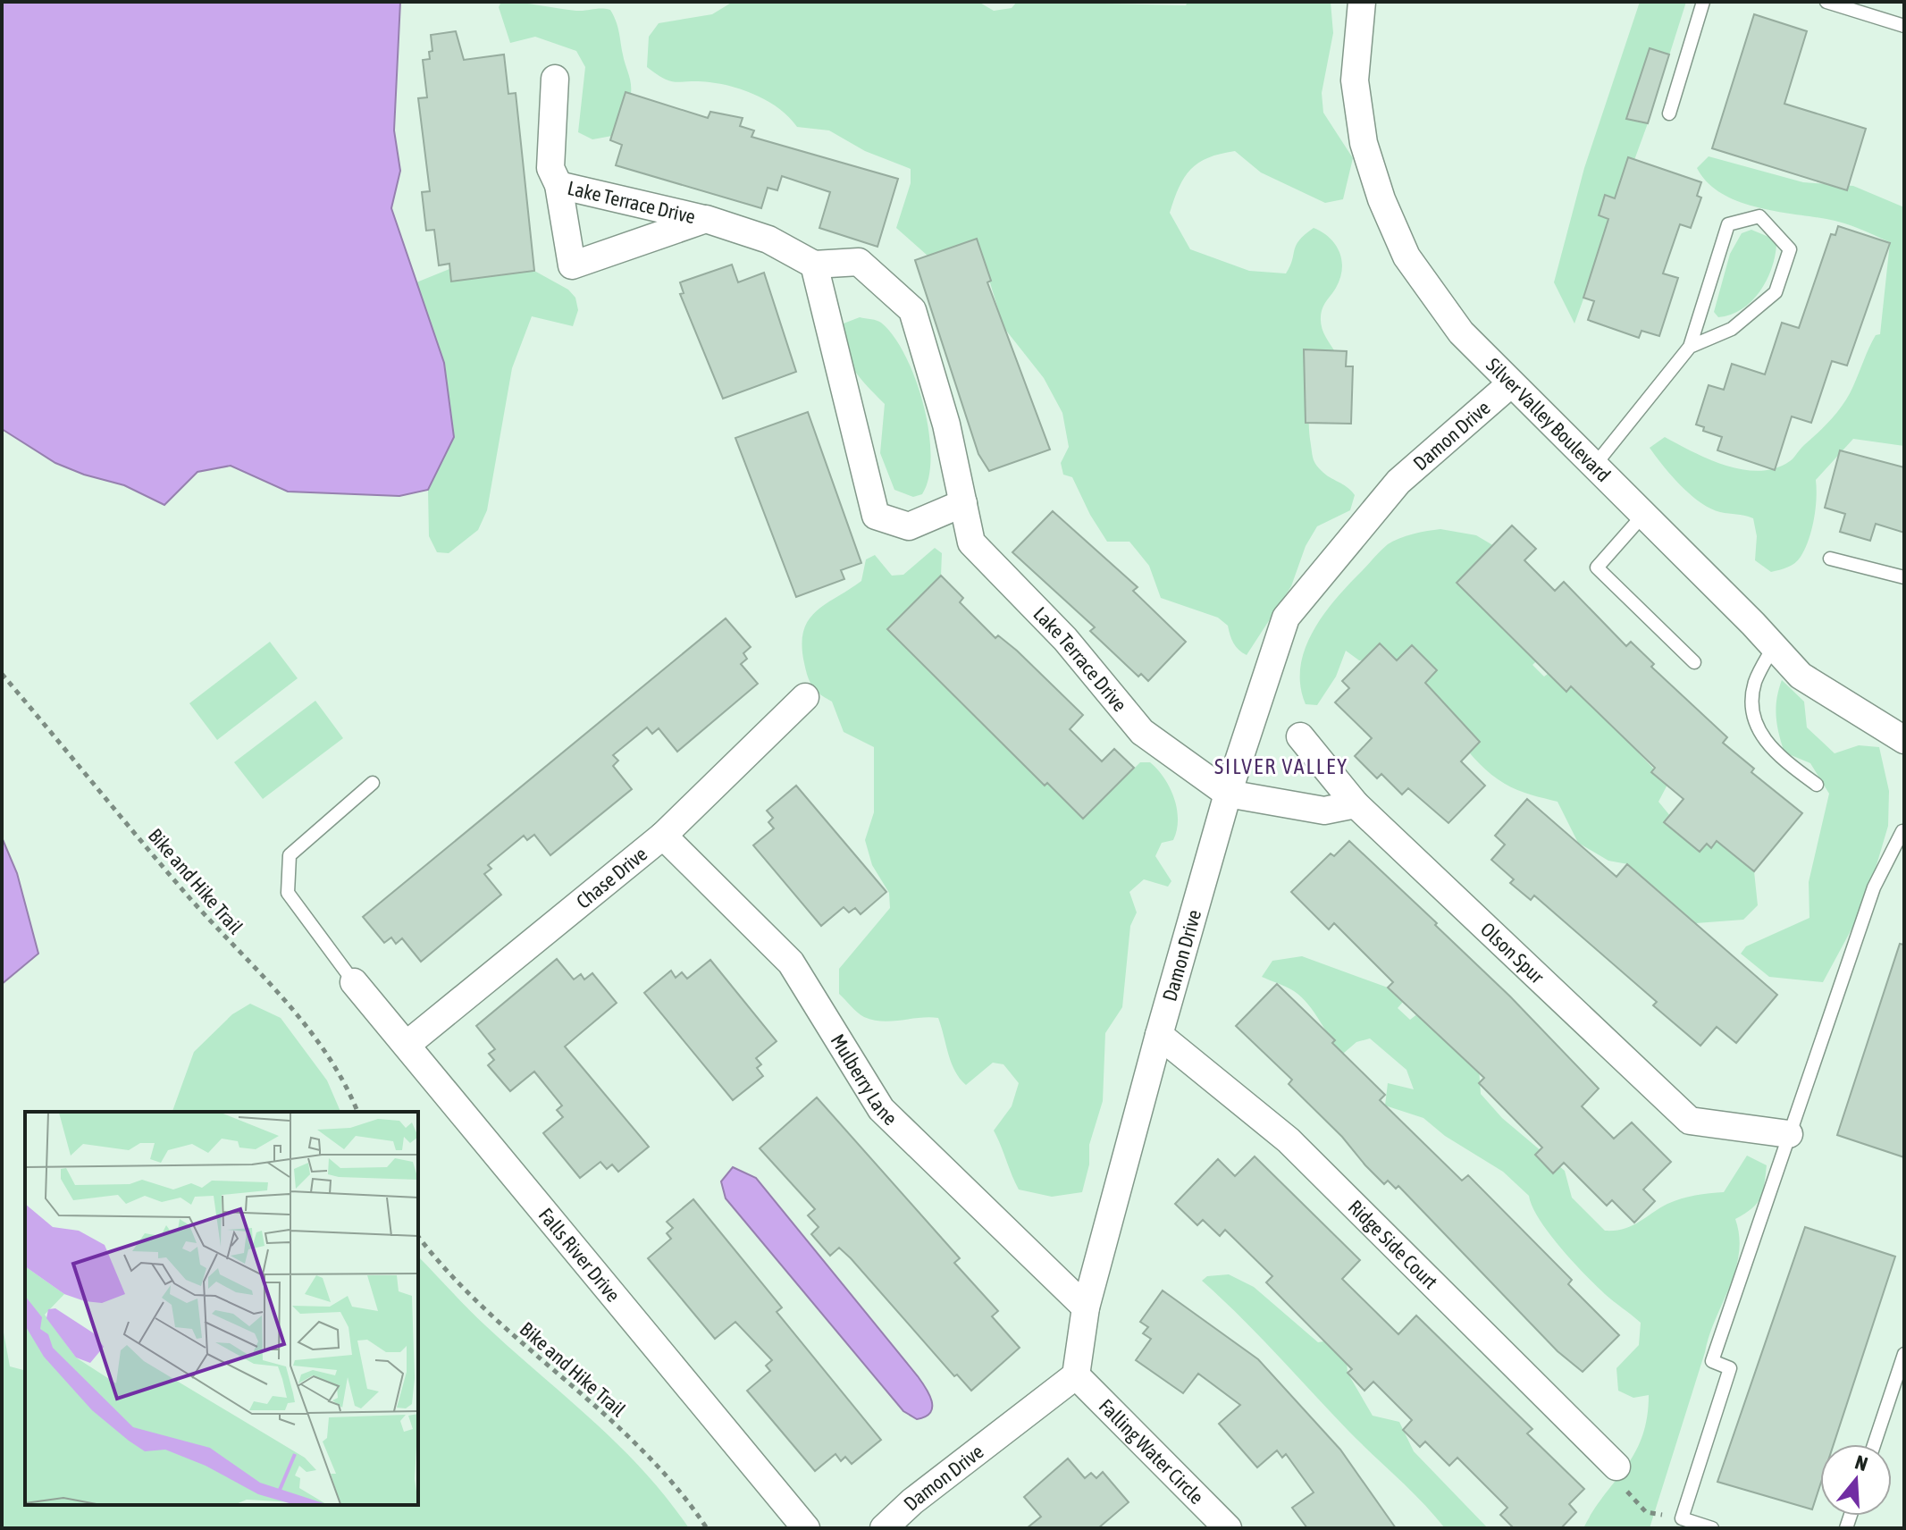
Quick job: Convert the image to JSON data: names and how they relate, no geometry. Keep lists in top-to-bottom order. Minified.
{"streets":{"street":["Lake Terrace Drive","Silver Valley Boulevard","Damon Drive","Chase Drive","Olson Spur","Mulberry Lane","Ridge Side Court","Falls River Drive","Falling Water Circle"],"path":["Bike and Hike Trail"]},"crossings":[["Lake Terrace Drive","Damon Drive"],["Silver Valley Boulevard","Damon Drive"],["Damon Drive","Mulberry Lane"],["Damon Drive","Ridge Side Court"],["Damon Drive","Falling Water Circle"],["Chase Drive","Mulberry Lane"],["Chase Drive","Falls River Drive"]],"districts":["SILVER VALLEY"],"north":"top"}
